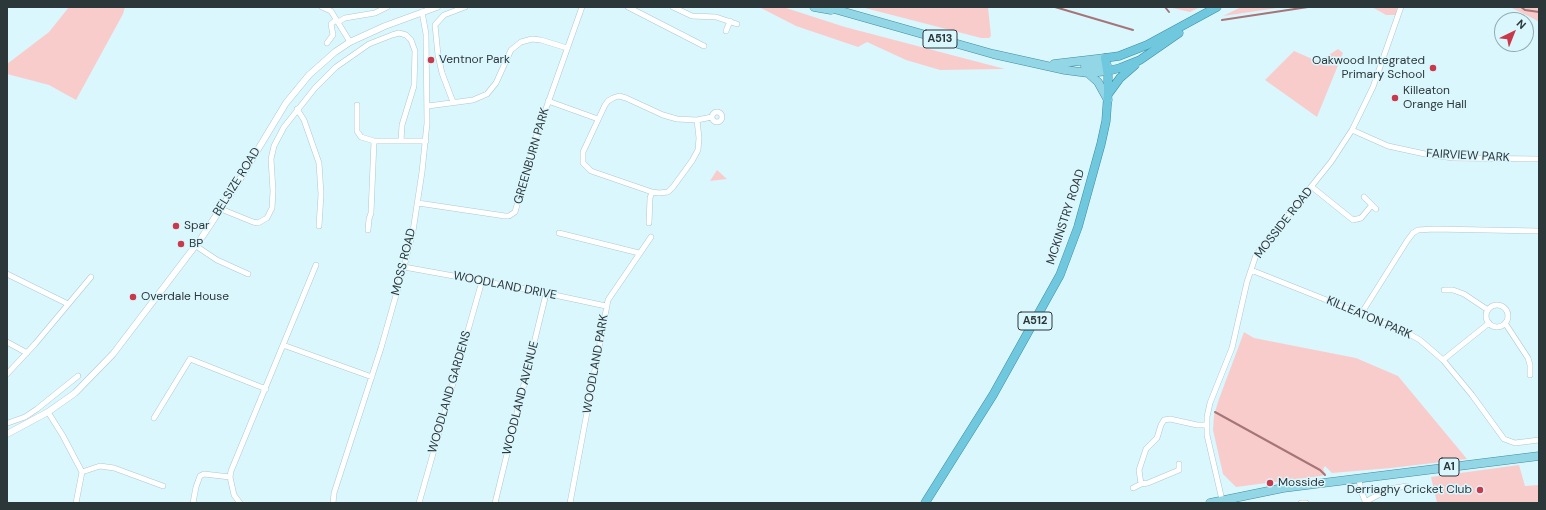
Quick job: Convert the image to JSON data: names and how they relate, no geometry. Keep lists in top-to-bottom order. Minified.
{"streets":{"highway":["MCKINSTRY ROAD","A512"],"main road":["A513","A1"],"street":["GREENBURN PARK","FAIRVIEW PARK","BELSIZE ROAD","MOSSIDE ROAD","MOSS ROAD","WOODLAND DRIVE","KILLEATON PARK","WOODLAND PARK","WOODLAND GARDENS","WOODLAND AVENUE"]},"crossings":[["A513","MCKINSTRY ROAD"],["GREENBURN PARK","MOSS ROAD"],["FAIRVIEW PARK","MOSSIDE ROAD"],["BELSIZE ROAD","MOSS ROAD"],["MOSSIDE ROAD","KILLEATON PARK"],["MOSSIDE ROAD","A1"],["MOSS ROAD","WOODLAND DRIVE"],["WOODLAND DRIVE","WOODLAND PARK"],["WOODLAND DRIVE","WOODLAND GARDENS"],["WOODLAND DRIVE","WOODLAND AVENUE"]],"places":["Ventnor Park","Oakwood Integrated Primary School","Killeaton Orange Hall","Spar","BP","Overdale House","Mosside","Derriaghy Cricket Club"],"north":"top right"}
